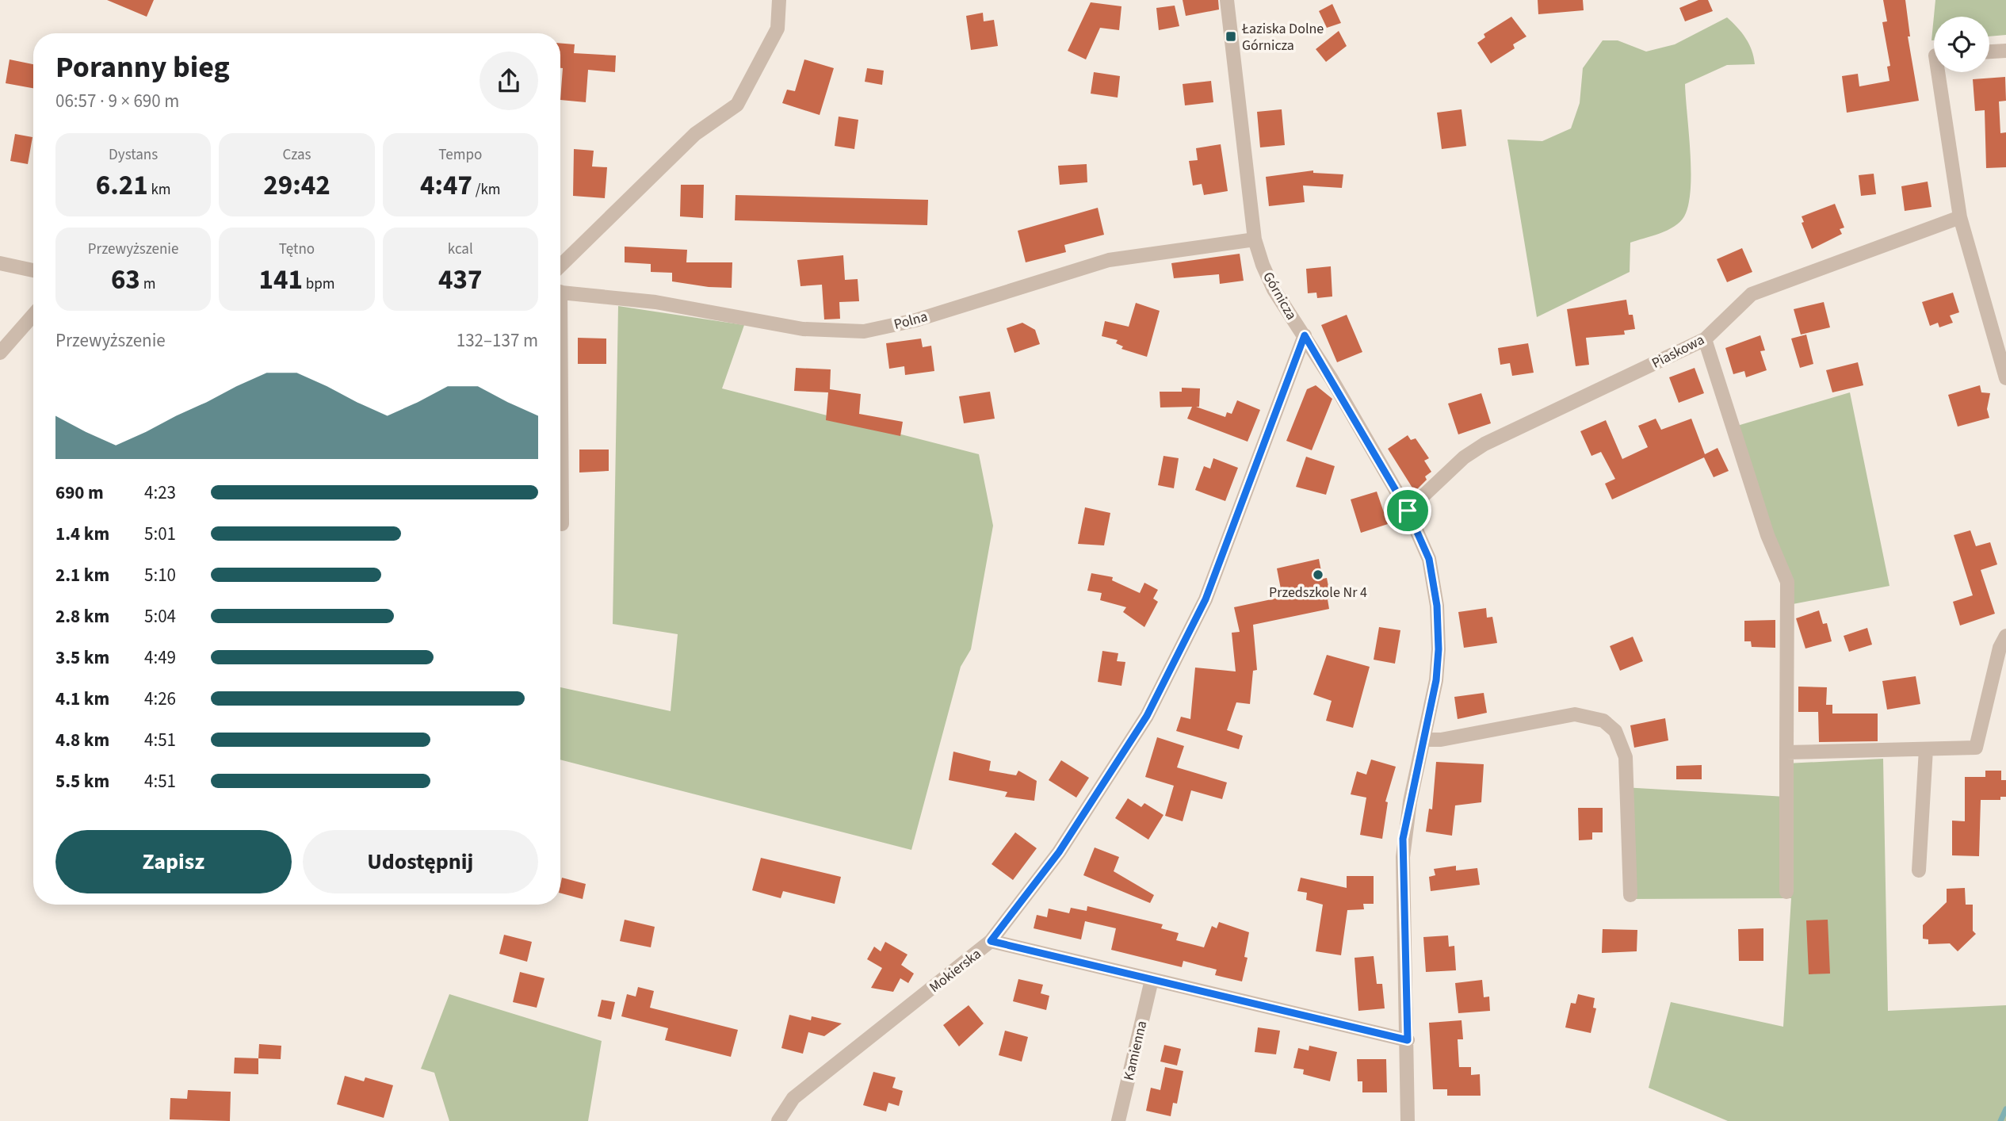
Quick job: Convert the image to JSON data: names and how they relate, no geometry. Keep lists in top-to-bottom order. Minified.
{"streets":{"street":["Górnicza","Polna","Piaskowa","Mokierska","Kamienna"]},"crossings":[["Górnicza","Polna"],["Górnicza","Piaskowa"],["Górnicza","Mokierska"]],"places":{"transit":["Łaziska Dolne Górnicza"],"other":["Przedszkole Nr 4"]},"page":{"heading":["Poranny bieg","06:57 · 9 × 690 m"],"stats":[["Dystans","6.21 km"],["Czas","29:42"],["Tempo","4:47 /km"],["Przewyższenie","63 m"],["Tętno","141 bpm"],["kcal","437"]],"chart":["Przewyższenie","132–137 m"],"list":[{"name":"690 m","note":"4:23"},{"name":"1.4 km","note":"5:01"},{"name":"2.1 km","note":"5:10"},{"name":"2.8 km","note":"5:04"},{"name":"3.5 km","note":"4:49"},{"name":"4.1 km","note":"4:26"},{"name":"4.8 km","note":"4:51"},{"name":"5.5 km","note":"4:51"}],"buttons":["Zapisz","Udostępnij"]}}
